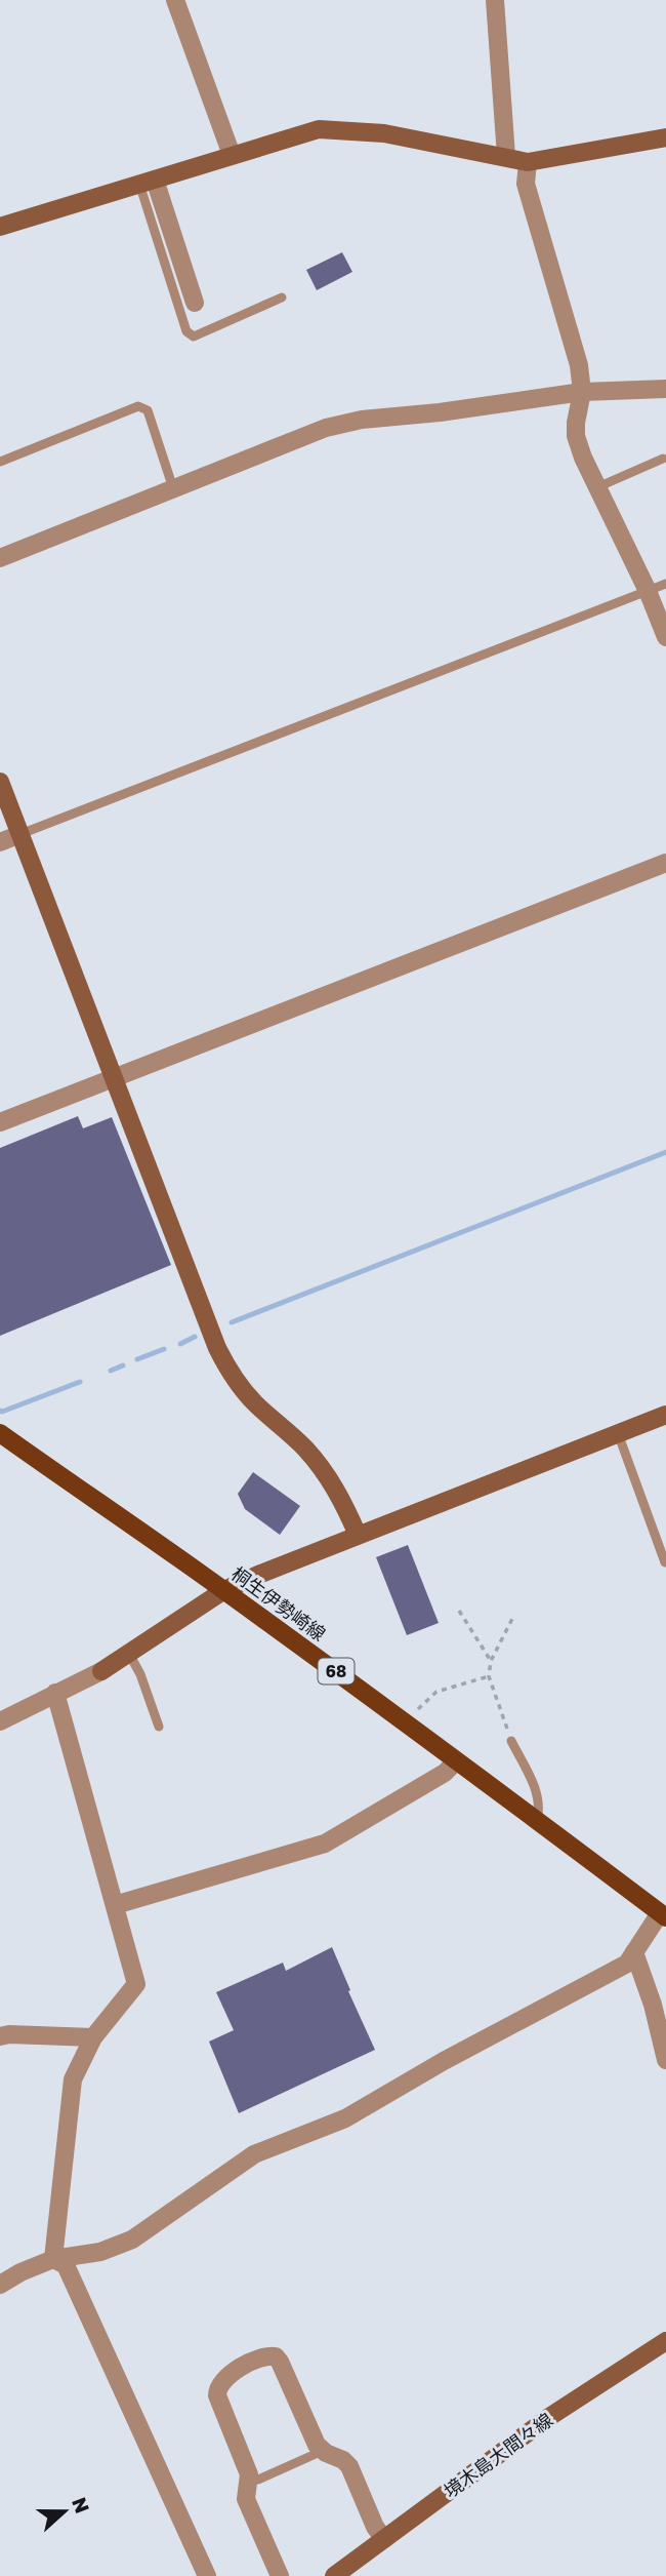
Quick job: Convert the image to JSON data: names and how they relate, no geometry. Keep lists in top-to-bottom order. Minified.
{"streets":{"main road":["桐生伊勢崎線","68"],"street":["境木島大間々線"]},"north":"right"}
